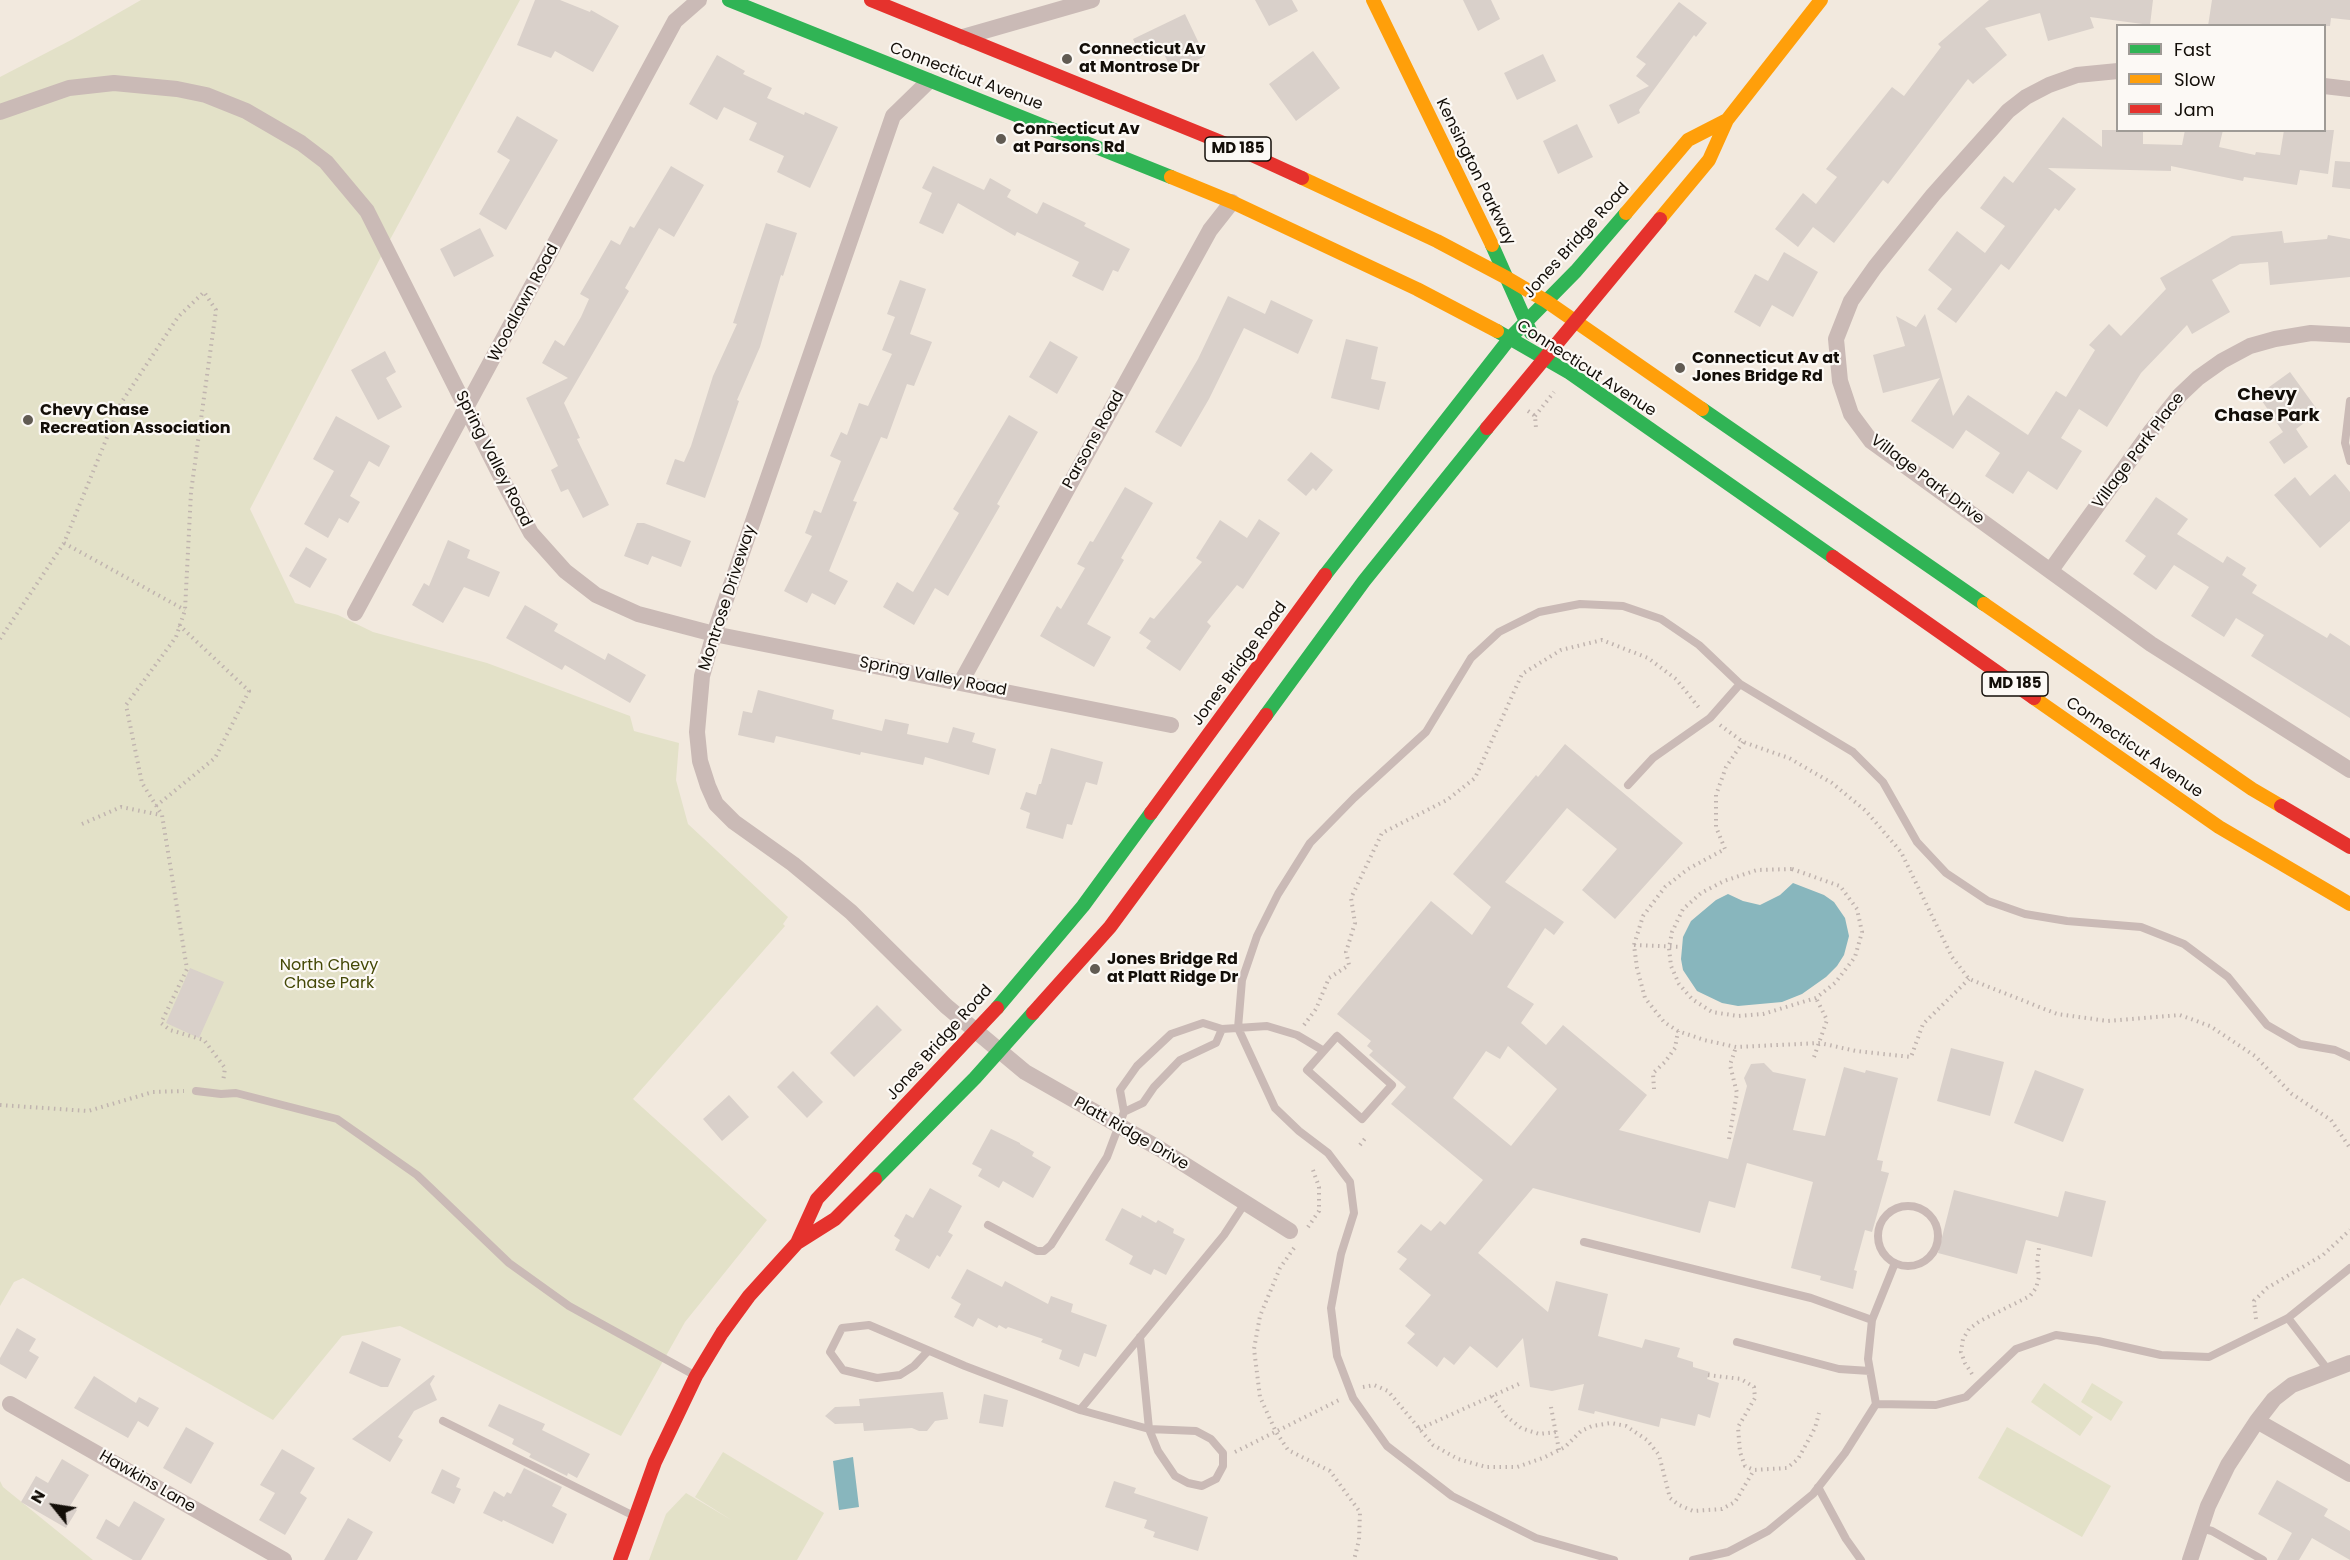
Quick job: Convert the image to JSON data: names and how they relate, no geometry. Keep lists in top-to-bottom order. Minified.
{"streets":{"main road":["Connecticut Avenue","MD 185","Kensington Parkway","Jones Bridge Road"],"street":["Woodlawn Road","Parsons Road","Village Park Place","Spring Valley Road","Village Park Drive","Montrose Driveway","Platt Ridge Drive","Hawkins Lane"]},"crossings":[["Connecticut Avenue","Kensington Parkway"],["Connecticut Avenue","Jones Bridge Road"],["Connecticut Avenue","Parsons Road"],["Connecticut Avenue","Montrose Driveway"],["Kensington Parkway","Jones Bridge Road"],["Jones Bridge Road","Montrose Driveway"],["Jones Bridge Road","Platt Ridge Drive"],["Woodlawn Road","Spring Valley Road"],["Parsons Road","Spring Valley Road"],["Village Park Place","Village Park Drive"],["Spring Valley Road","Montrose Driveway"],["Montrose Driveway","Platt Ridge Drive"]],"districts":["Chevy Chase Park"],"parks":["North Chevy Chase Park"],"places":["Connecticut Av at Montrose Dr","Connecticut Av at Parsons Rd","Connecticut Av at Jones Bridge Rd","Chevy Chase Recreation Association","Jones Bridge Rd at Platt Ridge Dr"],"legend":["Fast","Slow","Jam"],"north":"top left"}
